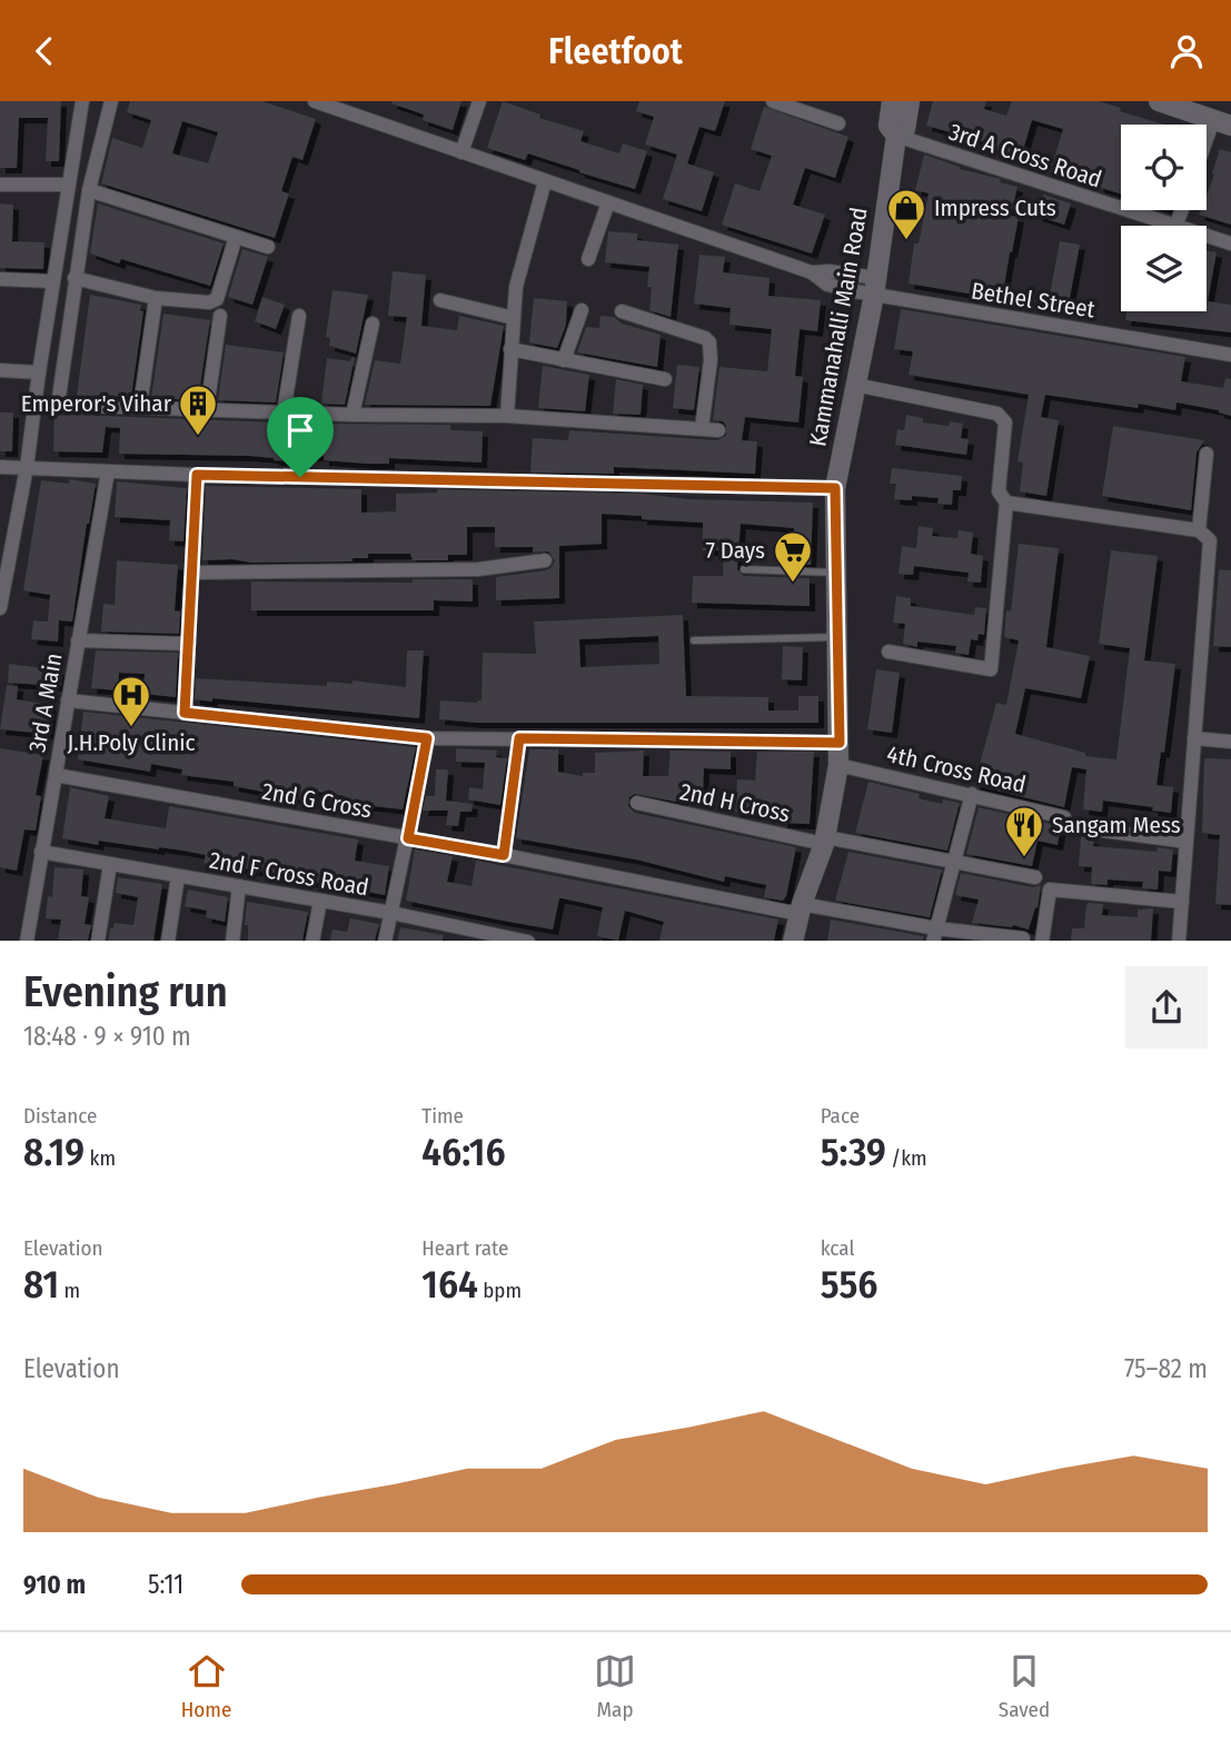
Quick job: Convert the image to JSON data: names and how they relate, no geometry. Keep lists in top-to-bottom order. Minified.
{"streets":{"main road":["Kammanahalli Main Road"],"street":["3rd A Cross Road","Bethel Street","3rd A Main","4th Cross Road","2nd G Cross","2nd H Cross","2nd F Cross Road"]},"crossings":[["3rd A Cross Road","Kammanahalli Main Road"],["Bethel Street","Kammanahalli Main Road"],["Kammanahalli Main Road","4th Cross Road"],["Kammanahalli Main Road","2nd G Cross"],["Kammanahalli Main Road","2nd H Cross"],["3rd A Main","2nd G Cross"],["3rd A Main","2nd F Cross Road"]],"places":{"shop":["Impress Cuts"],"building":["Emperor's Vihar"],"supermarket":["7 Days"],"hospital":["J.H.Poly Clinic"],"restaurant":["Sangam Mess"]},"page":{"header":"Fleetfoot","heading":["Evening run","18:48 · 9 × 910 m"],"stats":[["Distance","8.19 km"],["Time","46:16"],["Pace","5:39 /km"],["Elevation","81 m"],["Heart rate","164 bpm"],["kcal","556"]],"chart":["Elevation","75–82 m"],"list":[{"name":"910 m","note":"5:11"}],"tabs":["Home","Map","Saved"]}}
